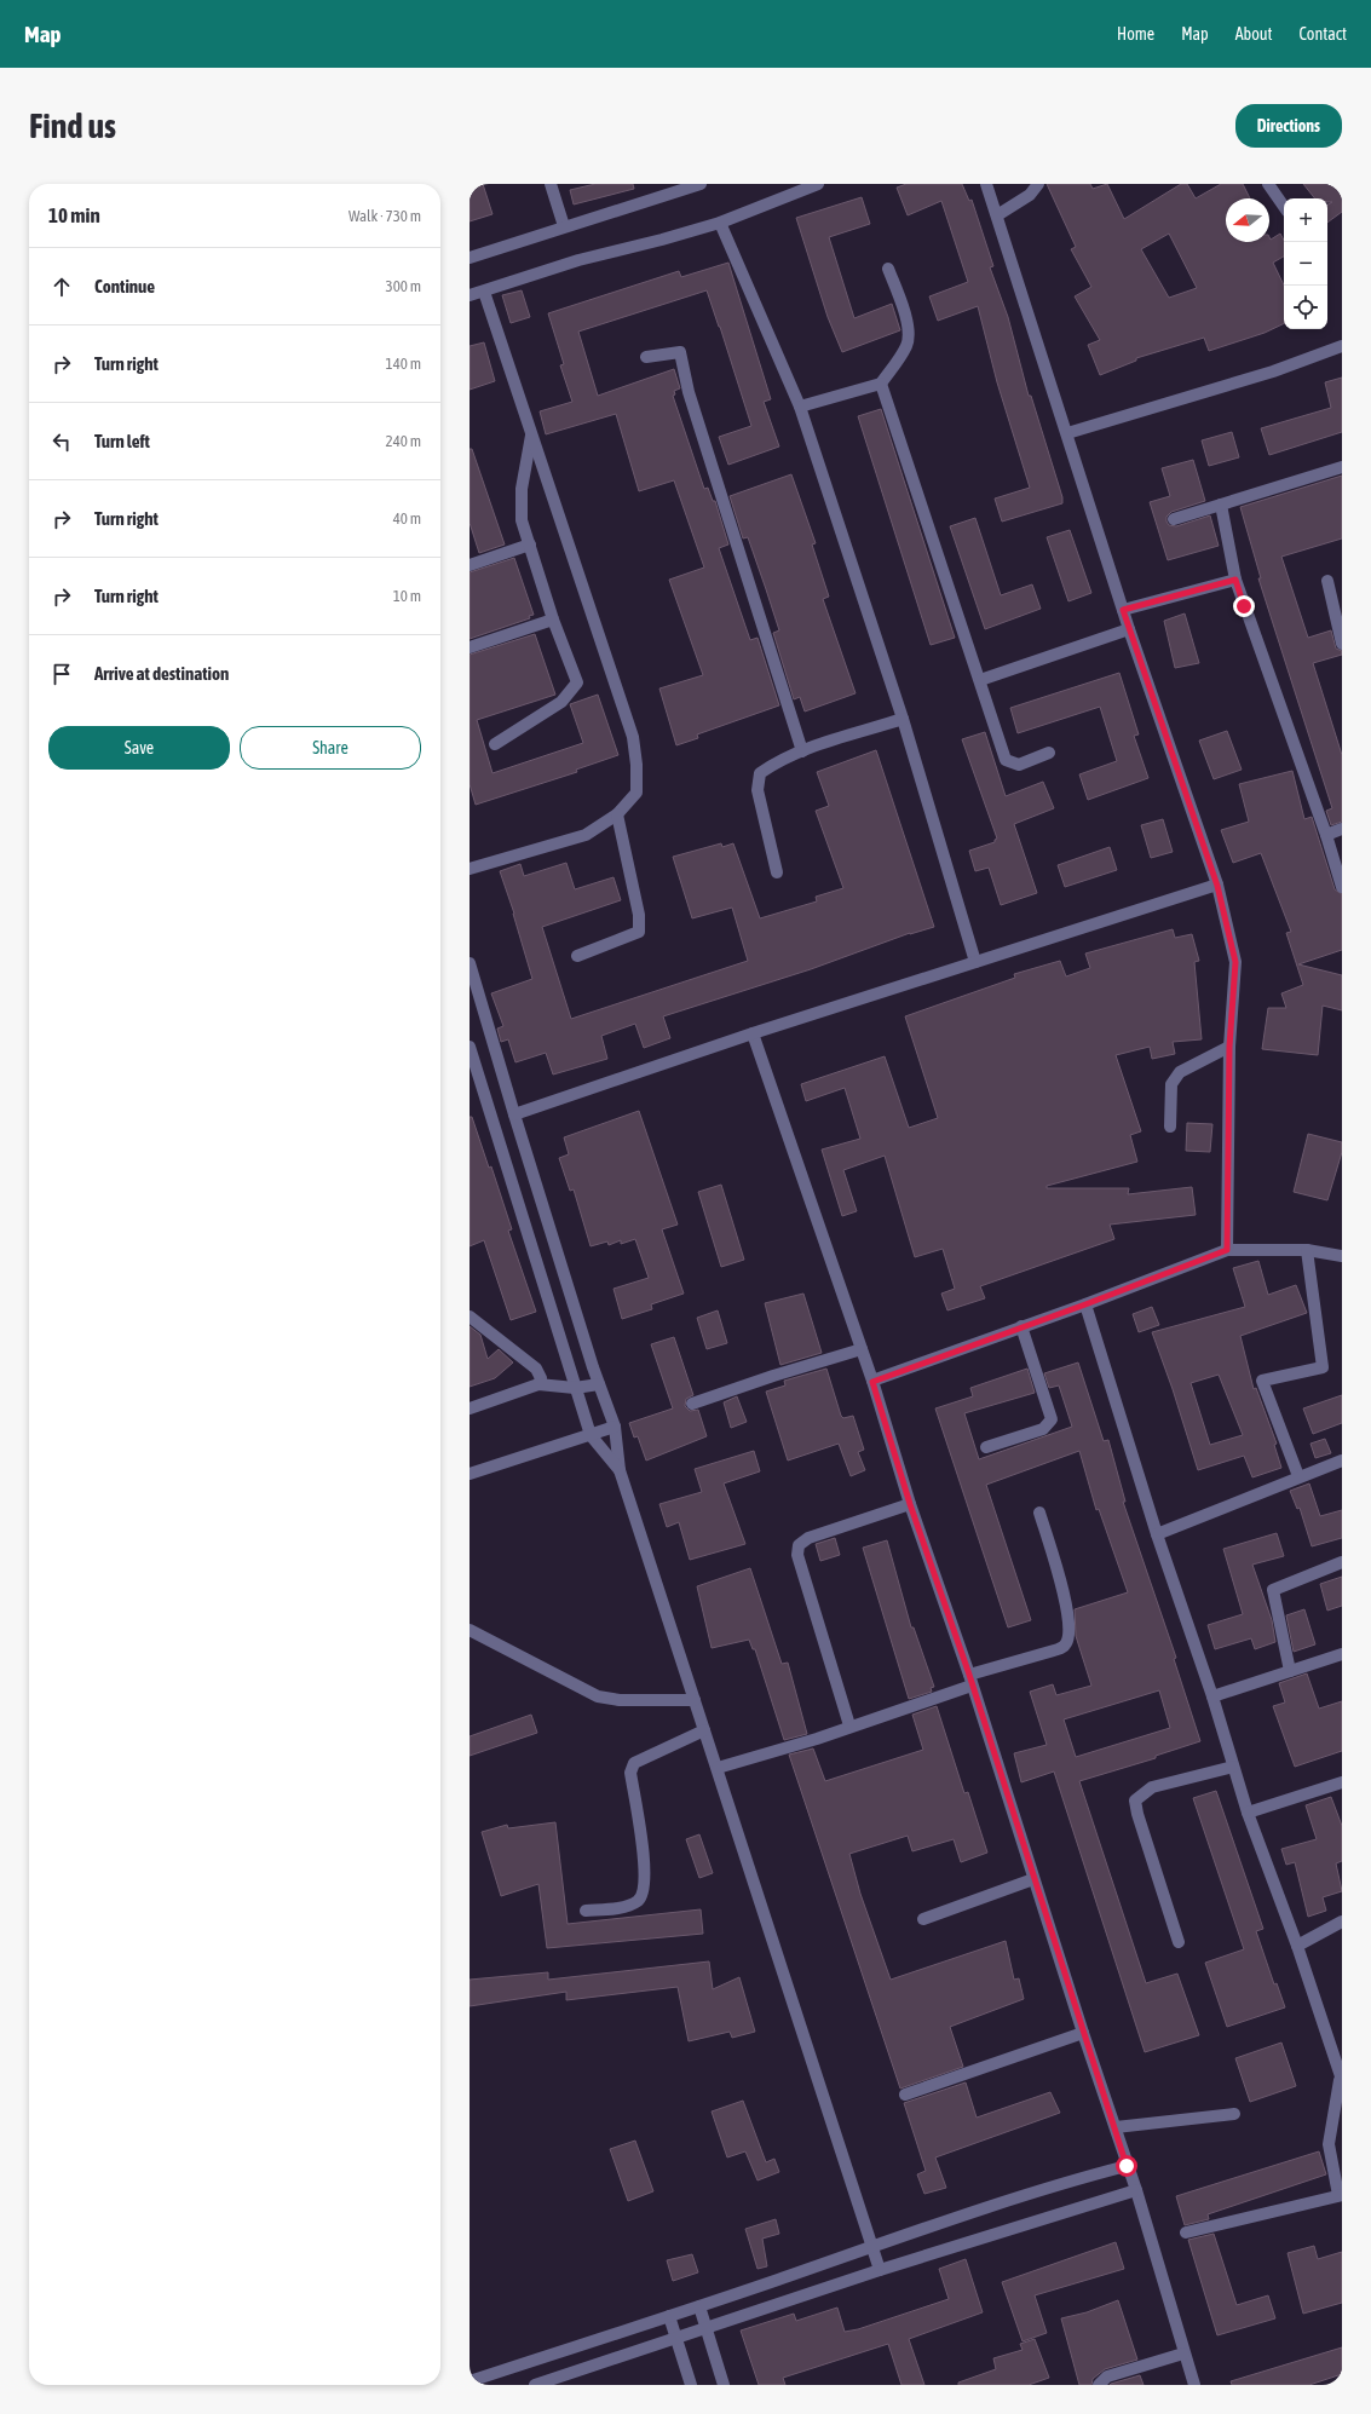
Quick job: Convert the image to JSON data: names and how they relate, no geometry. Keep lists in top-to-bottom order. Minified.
{"north":"left","page":{"header":"Map","nav":["Home","Map","About","Contact"],"buttons":["Directions",["Save","Share"]],"title":"Find us","heading":["10 min","Walk · 730 m"],"map_buttons":["+","−"],"list":[["Continue","300 m"],["Turn right","140 m"],["Turn left","240 m"],["Turn right","40 m"],["Turn right","10 m"],"Arrive at destination"]}}
